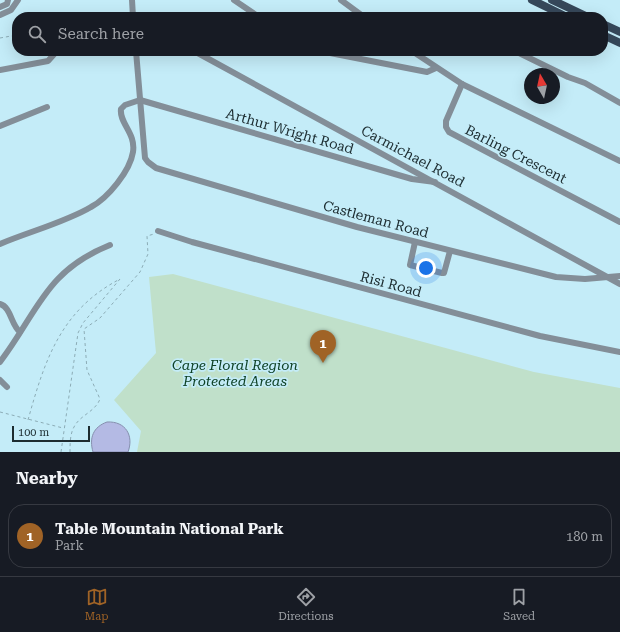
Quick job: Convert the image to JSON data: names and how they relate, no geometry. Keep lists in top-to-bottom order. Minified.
{"streets":{"street":["Arthur Wright Road","Barling Crescent","Carmichael Road","Castleman Road","Risi Road"]},"crossings":[["Arthur Wright Road","Carmichael Road"],["Arthur Wright Road","Castleman Road"],["Carmichael Road","Castleman Road"]],"parks":["Cape Floral Region Protected Areas"],"scale_bar":"100 m","north":"top","page":{"search":"Search here","pins":"1","scale":"100 m","heading":"Nearby","list":[{"mark":"1","name":"Table Mountain National Park","note":"Park","value":"180 m"}],"nav":["Map","Directions","Saved"]}}
